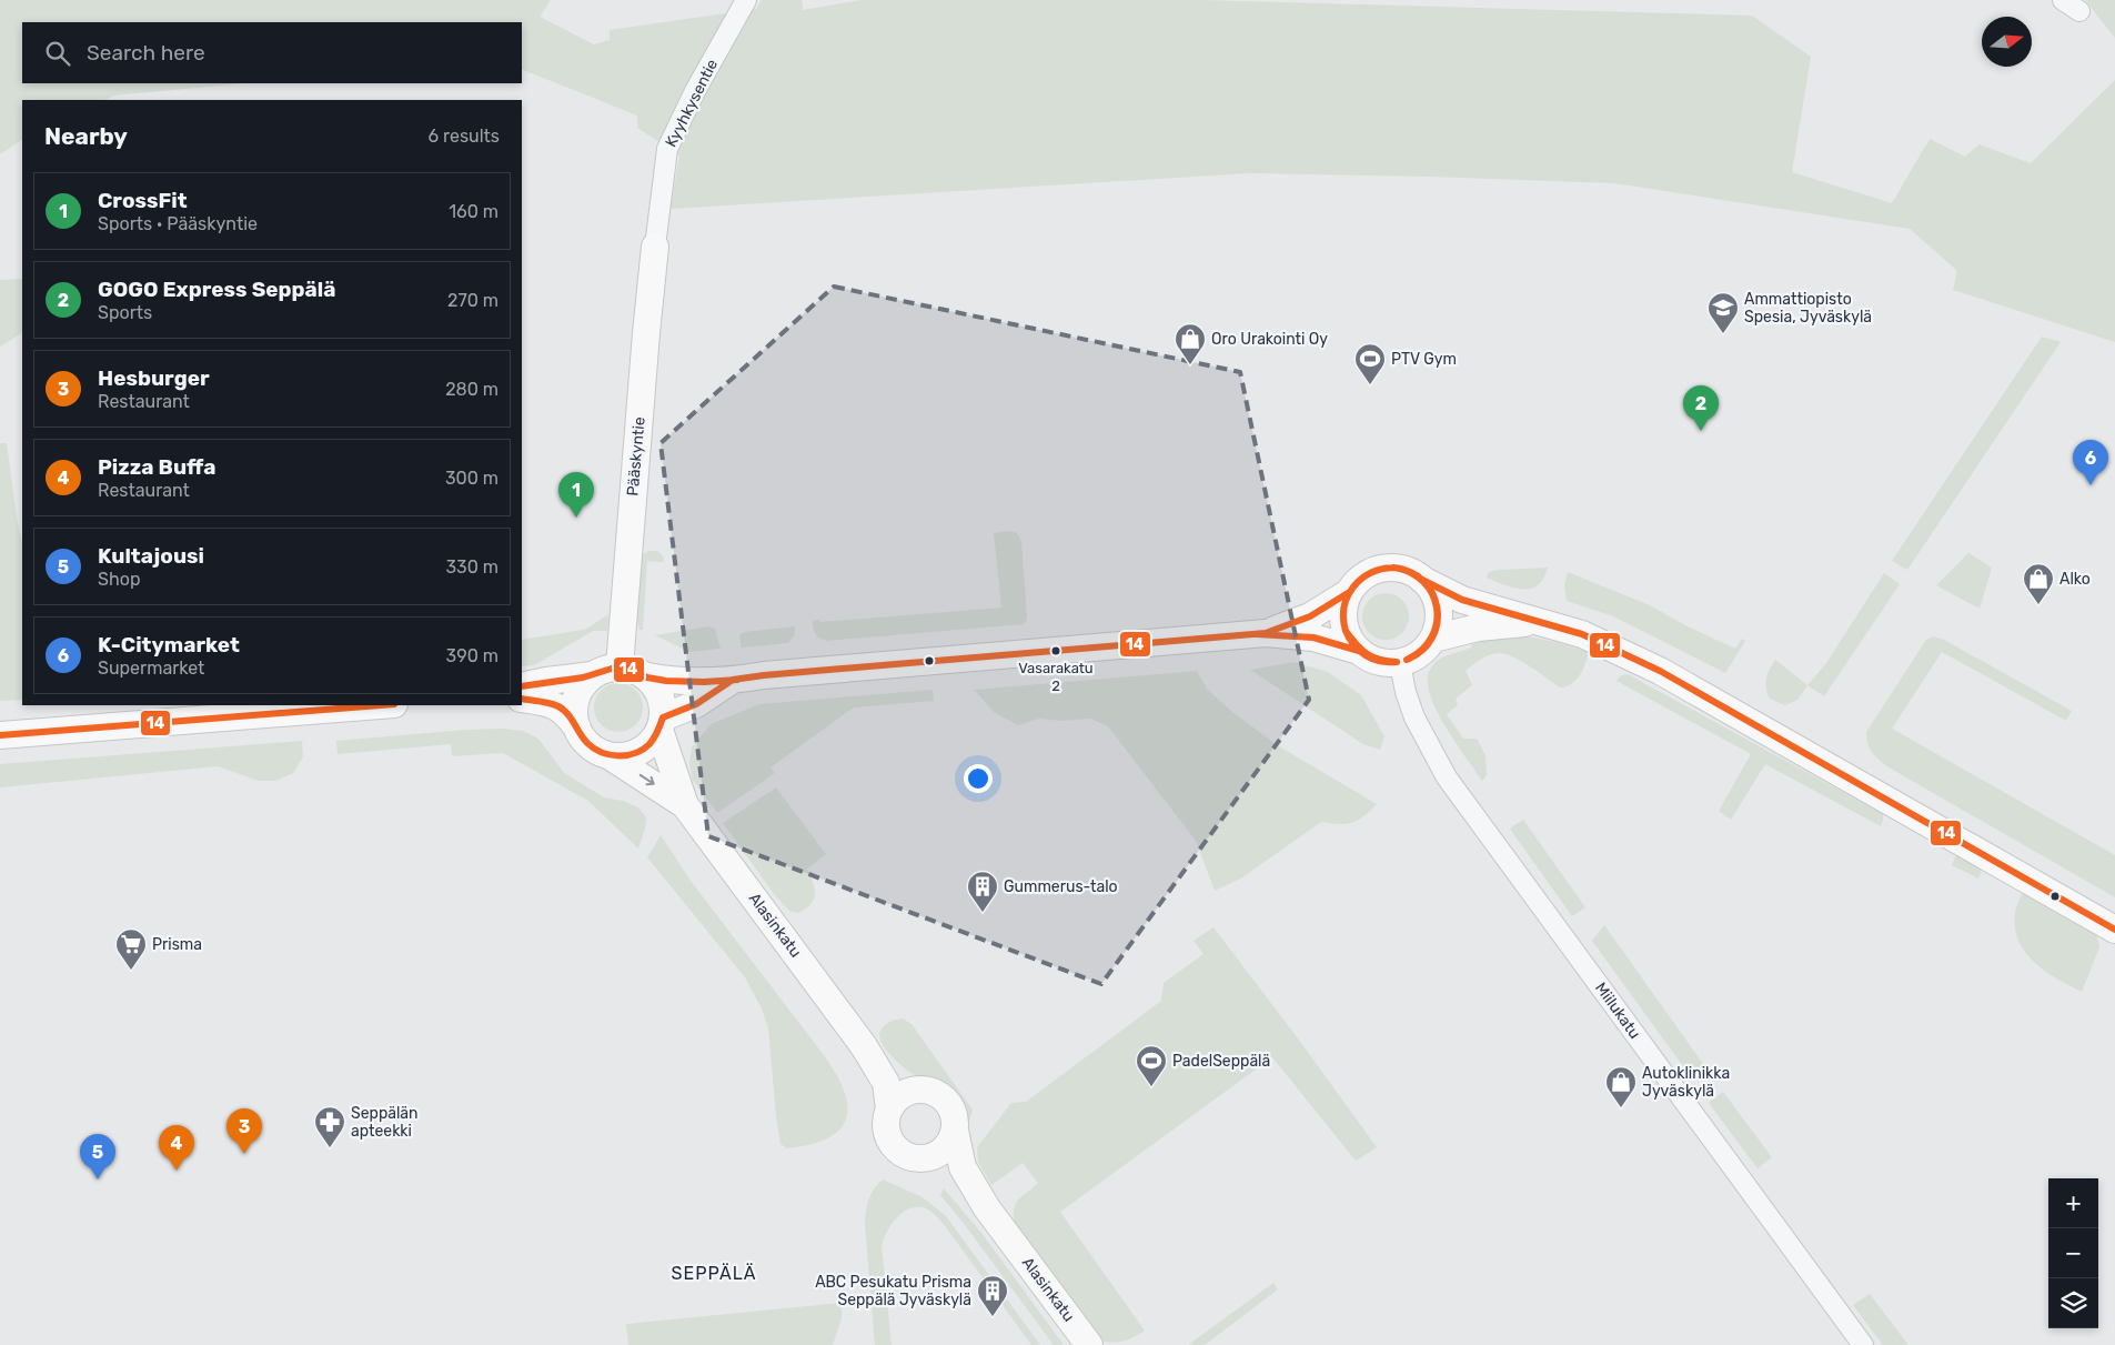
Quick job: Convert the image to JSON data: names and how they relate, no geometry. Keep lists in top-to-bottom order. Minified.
{"streets":{"street":["Kyyhkysentie","Pääskyntie","Alasinkatu","Miilukatu"]},"crossings":[["Kyyhkysentie","Pääskyntie"],["Pääskyntie","Alasinkatu"]],"districts":["SEPPÄLÄ"],"places":{"school or university":["Ammattiopisto Spesia, Jyväskylä"],"shop":["Oro Urakointi Oy","Alko","Autoklinikka Jyväskylä"],"sports":["PTV Gym","PadelSeppälä"],"other":["Vasarakatu 2"],"building":["Gummerus-talo","ABC Pesukatu Prisma Seppälä Jyväskylä"],"supermarket":["Prisma"],"pharmacy":["Seppälän apteekki"]},"lines":["transit line 14"],"north":"right","page":{"search":"Search here","heading":["Nearby","6 results"],"list":[{"mark":"1","name":"CrossFit","note":"Sports · Pääskyntie","value":"160 m"},{"mark":"2","name":"GOGO Express Seppälä","note":"Sports","value":"270 m"},{"mark":"3","name":"Hesburger","note":"Restaurant","value":"280 m"},{"mark":"4","name":"Pizza Buffa","note":"Restaurant","value":"300 m"},{"mark":"5","name":"Kultajousi","note":"Shop","value":"330 m"},{"mark":"6","name":"K-Citymarket","note":"Supermarket","value":"390 m"}],"pins":["2","6","1","3","4","5"],"map_buttons":["+","−"]}}
